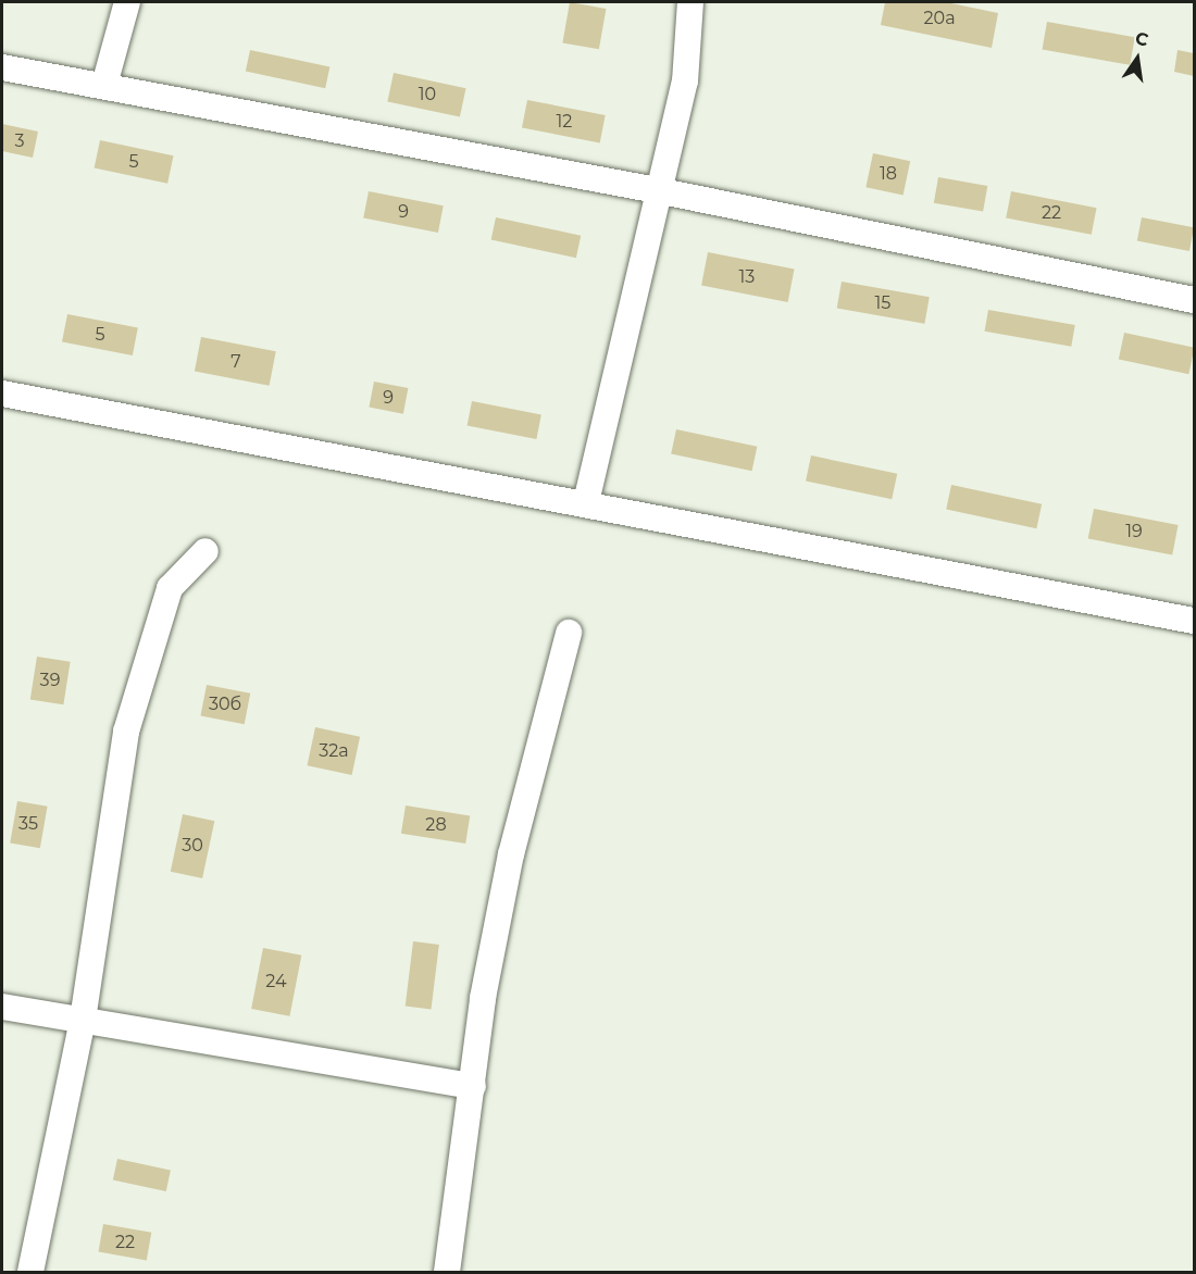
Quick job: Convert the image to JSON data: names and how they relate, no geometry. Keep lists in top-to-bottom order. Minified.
{"house_numbers":["20а","10","12","3","5","18","9","22","13","15","5","7","9","19","39","30б","32а","35","28","30","24","22"],"north":"top"}
